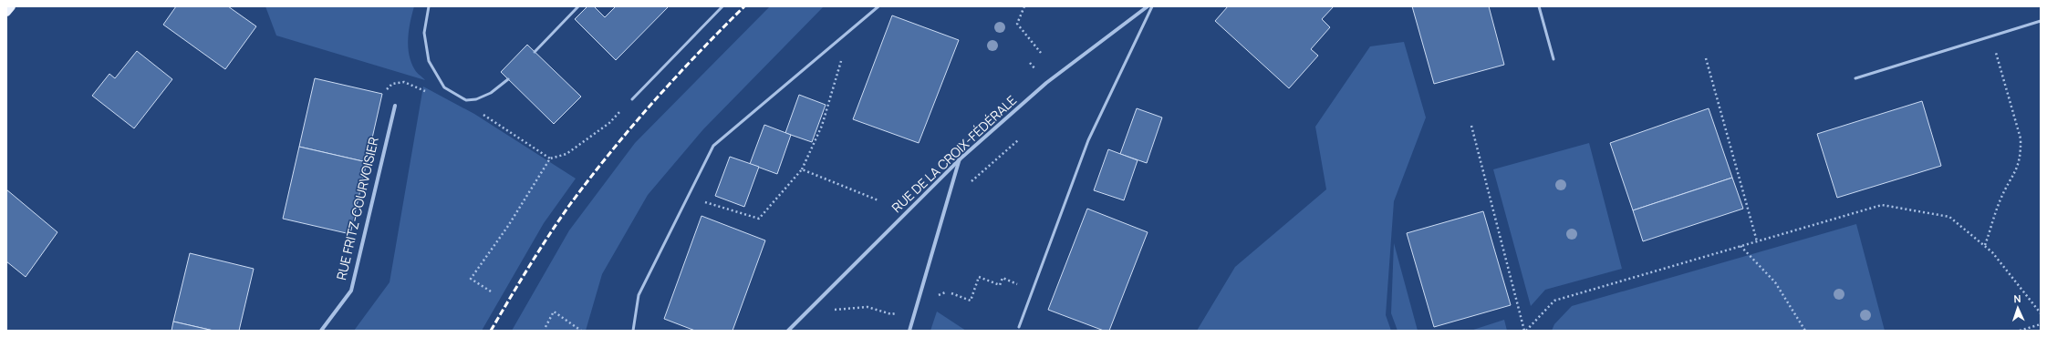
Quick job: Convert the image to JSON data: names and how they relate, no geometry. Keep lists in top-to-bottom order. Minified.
{"streets":{"street":["RUE DE LA CROIX-FÉDÉRALE","RUE FRITZ-COURVOISIER"]},"north":"top"}
